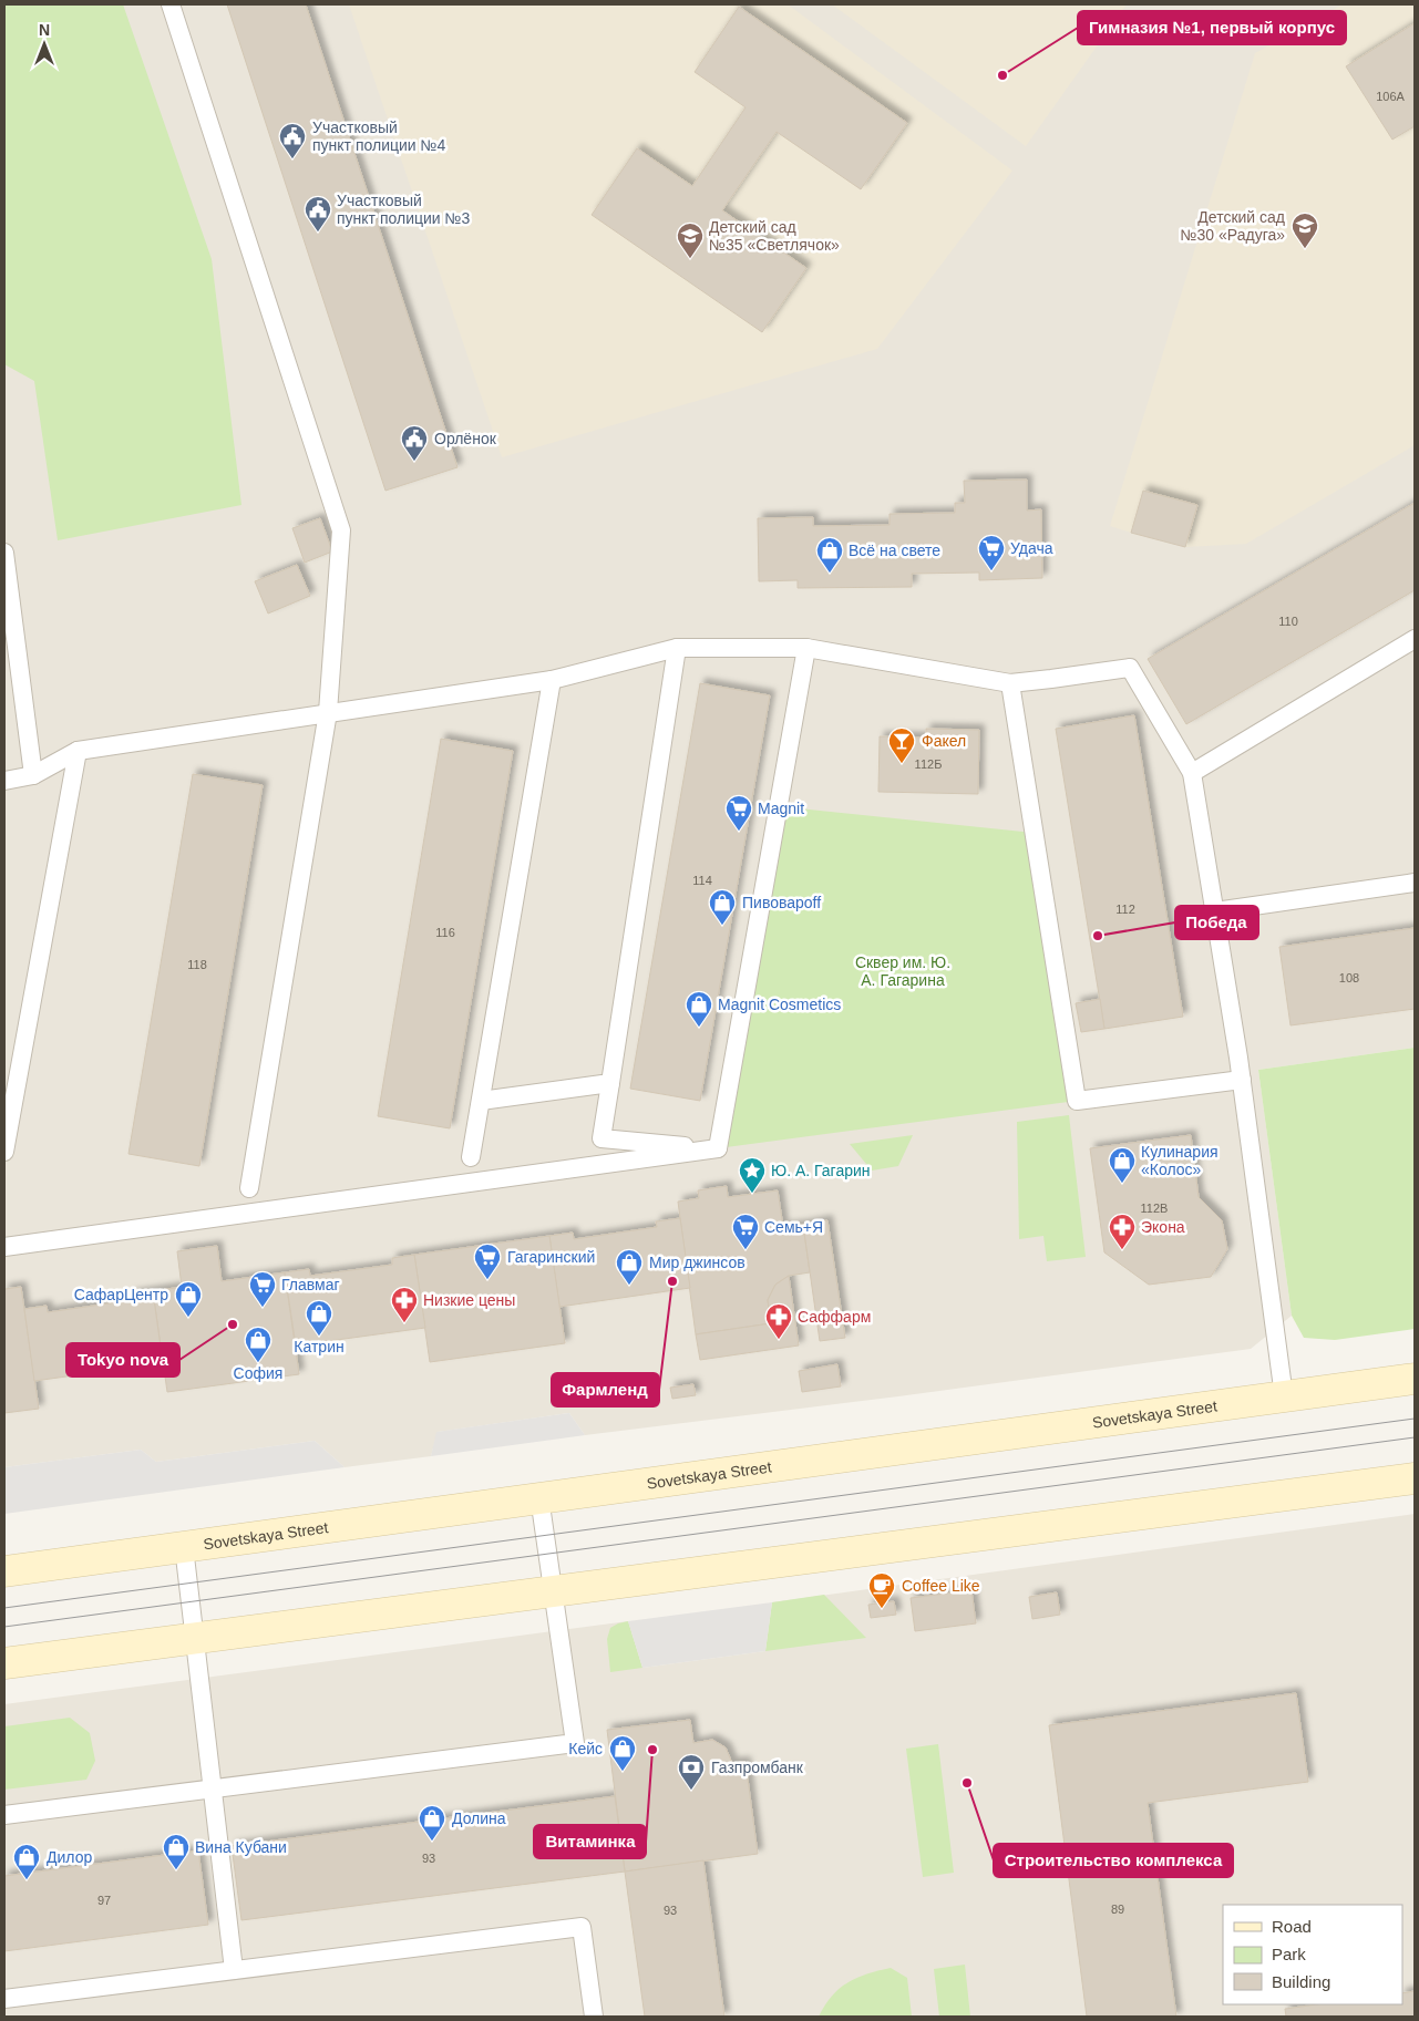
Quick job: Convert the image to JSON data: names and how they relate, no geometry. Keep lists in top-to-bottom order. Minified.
{"streets":{"main road":["Sovetskaya Street"]},"parks":["Сквер им. Ю. А. Гагарина"],"places":{"other":["Гимназия №1, первый корпус","Победа","Фармленд","Tokyo nova","Витаминка","Строительство комплекса"],"public building":["Участковый пункт полиции №4","Участковый пункт полиции №3","Орлёнок"],"school or university":["Детский сад №30 «Радуга»","Детский сад №35 «Светлячок»"],"supermarket":["Удача","Magnit","Семь+Я","Гагаринский","Главмаг"],"shop":["Всё на свете","Пивовароff","Magnit Cosmetics","Кулинария «Колос»","Мир джинсов","СафарЦентр","Катрин","София","Кейс","Долина","Вина Кубани","Дилор"],"bar":["Факел"],"place":["Ю. А. Гагарин"],"pharmacy":["Экона","Низкие цены","Саффарм"],"cafe":["Coffee Like"],"bank":["Газпромбанк"]},"house_numbers":["106А","110","112Б","114","112","116","118","108","112В","93","97","89","93"],"legend":["Road","Park","Building"],"north":"top"}
